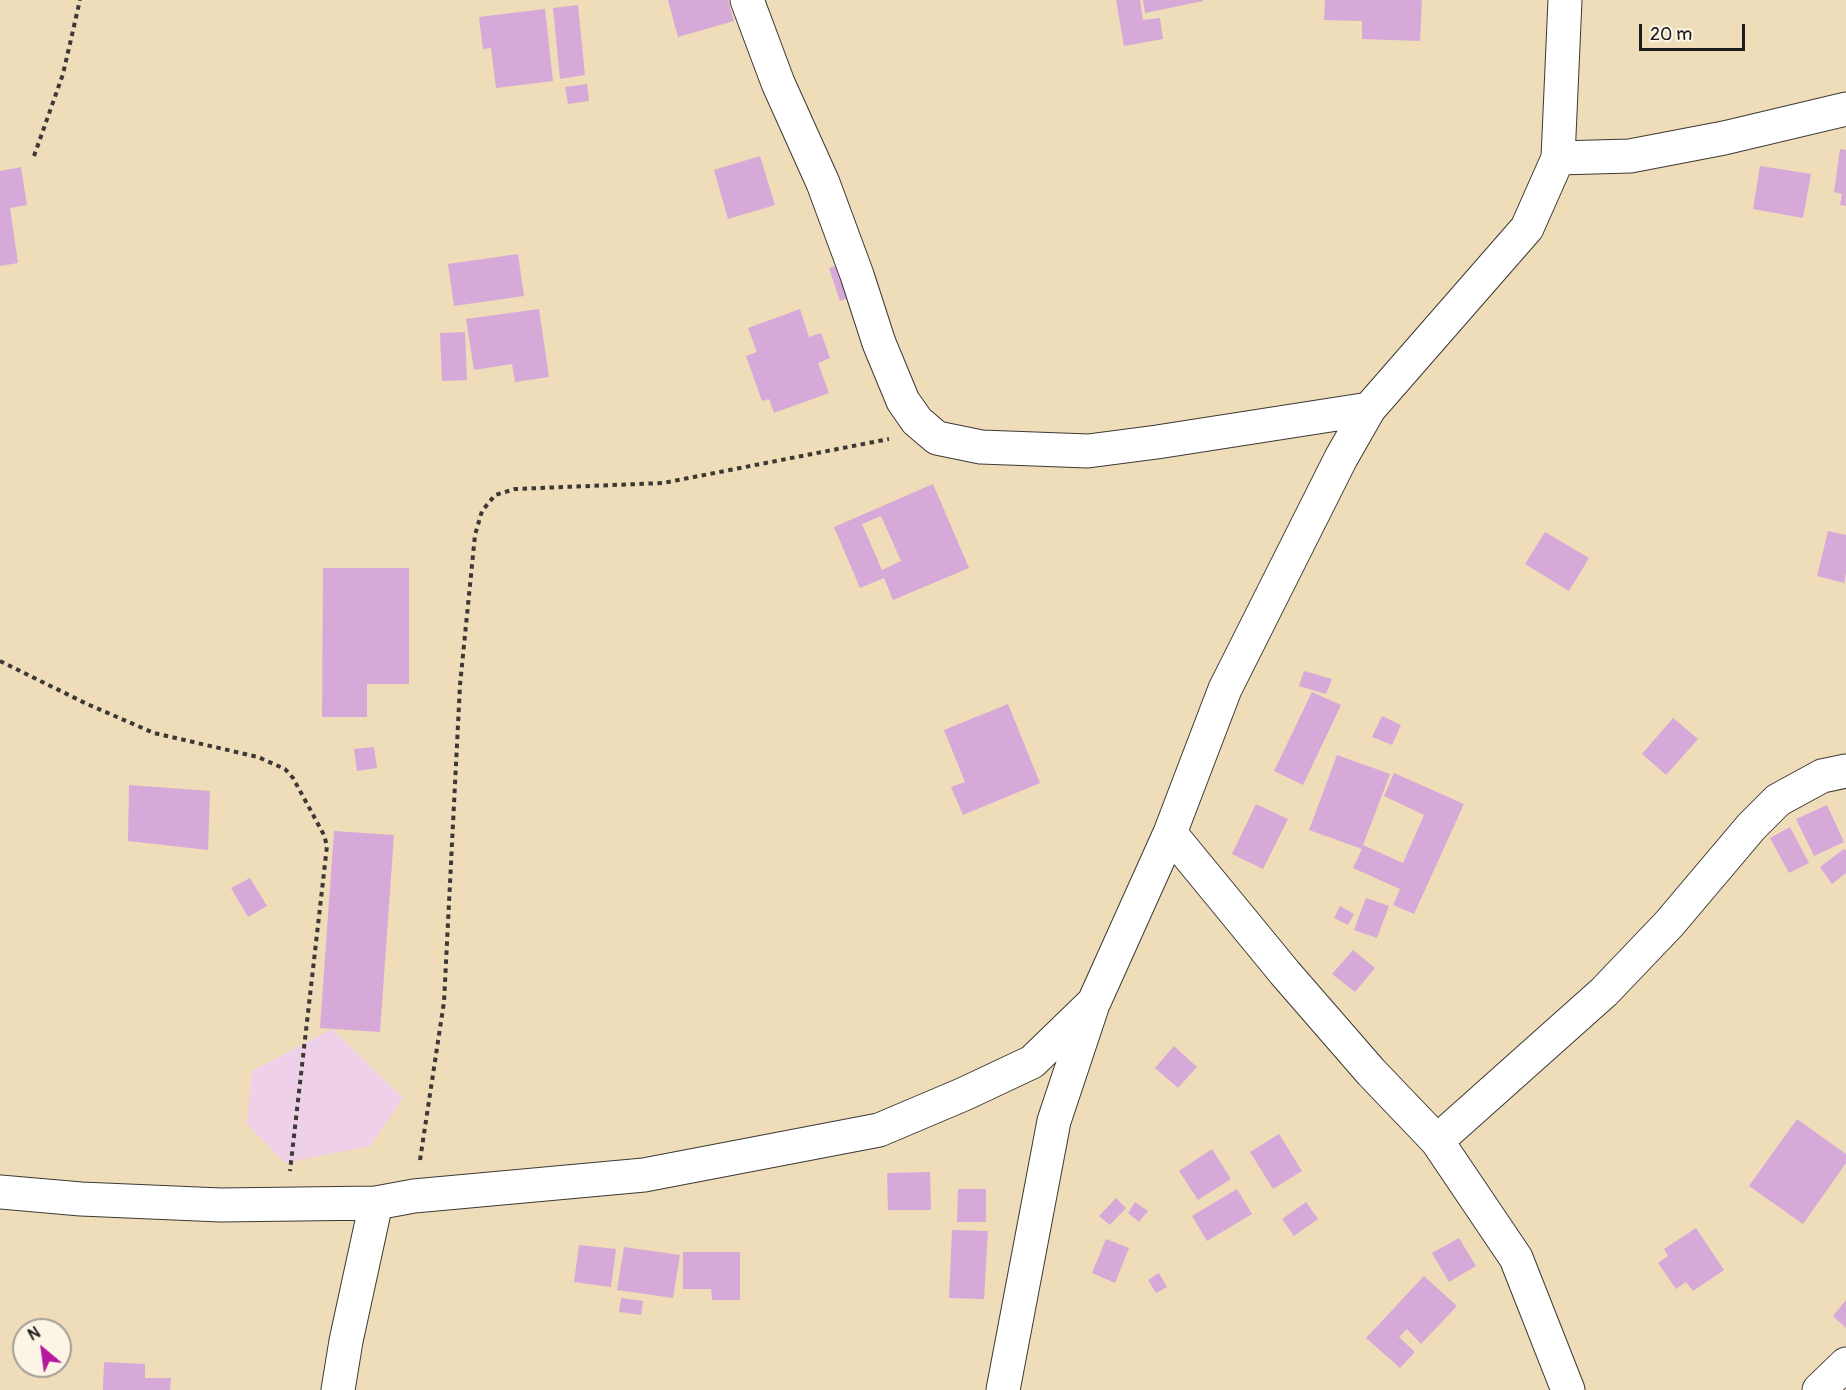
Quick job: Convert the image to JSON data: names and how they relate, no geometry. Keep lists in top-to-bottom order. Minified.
{"scale_bar":"20 m","north":"top left"}
